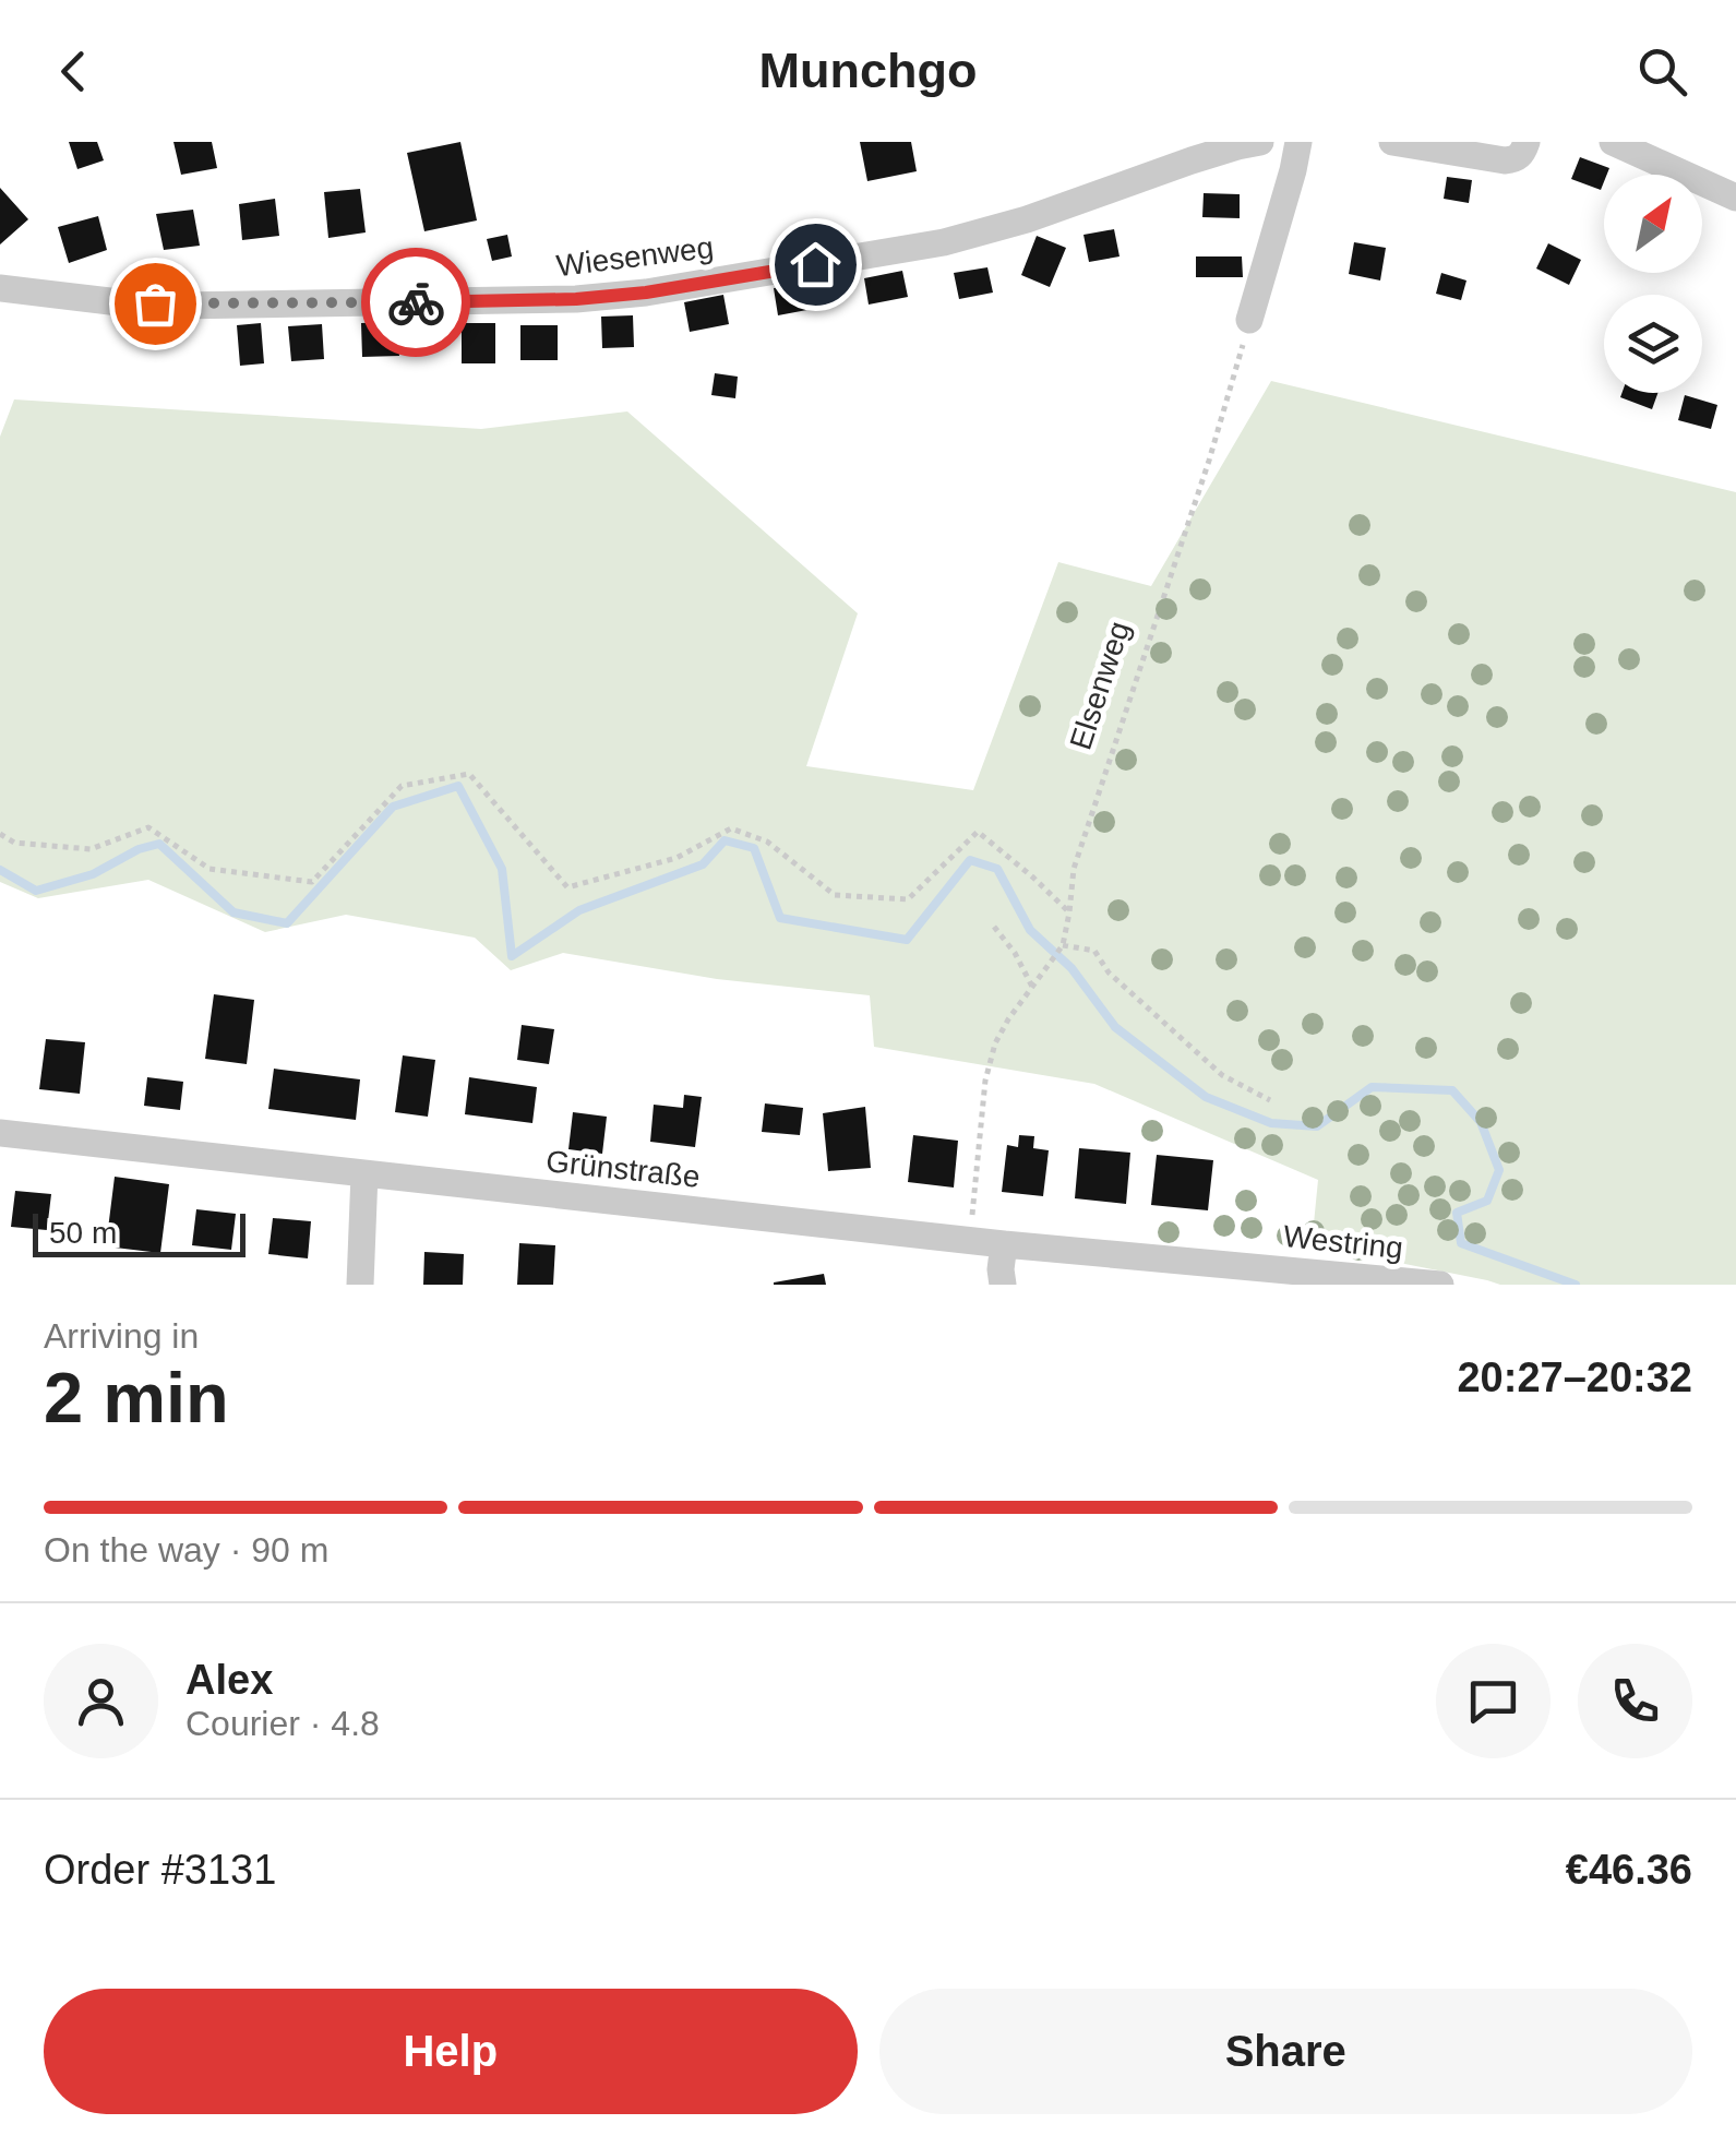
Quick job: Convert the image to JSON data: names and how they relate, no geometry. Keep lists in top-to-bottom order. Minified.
{"streets":{"street":["Wiesenweg","Grünstraße","Westring"],"path":["Elsenweg"]},"crossings":[["Elsenweg","Grünstraße"],["Grünstraße","Westring"]],"scale_bar":"50 m","north":"top right","page":{"header":"Munchgo","scale":"50 m","heading":["2 min","Arriving in","20:27–20:32"],"panel":["Alex","Courier · 4.8","Order #3131","€46.36"],"bar":"On the way · 90 m","buttons":["Help","Share"]}}
